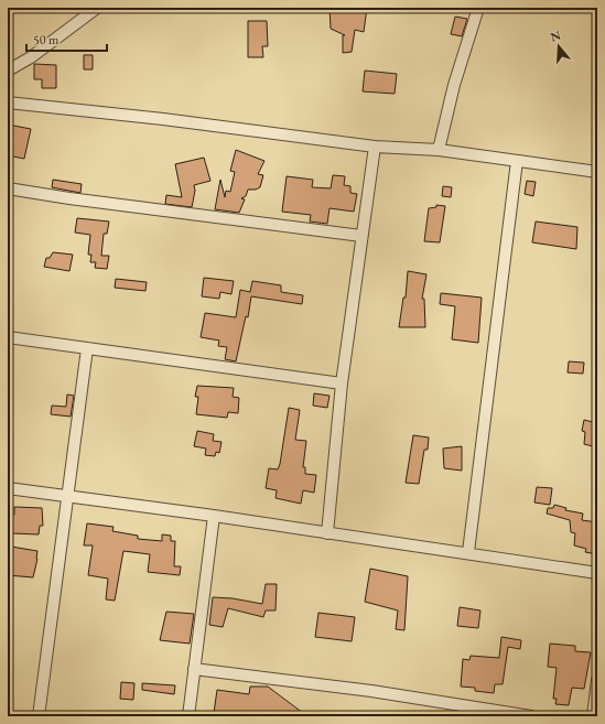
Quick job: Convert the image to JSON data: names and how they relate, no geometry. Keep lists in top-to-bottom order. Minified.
{"scale_bar":"50 m","north":"top"}
